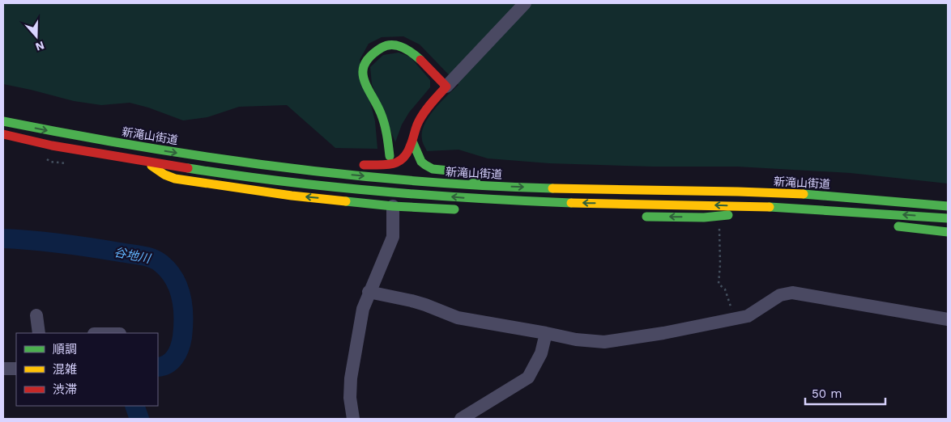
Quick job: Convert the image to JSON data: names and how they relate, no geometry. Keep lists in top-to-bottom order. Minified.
{"streets":{"main road":["新滝山街道"]},"water":["谷地川"],"legend":["順調","混雑","渋滞"],"scale_bar":"50 m","north":"bottom"}
